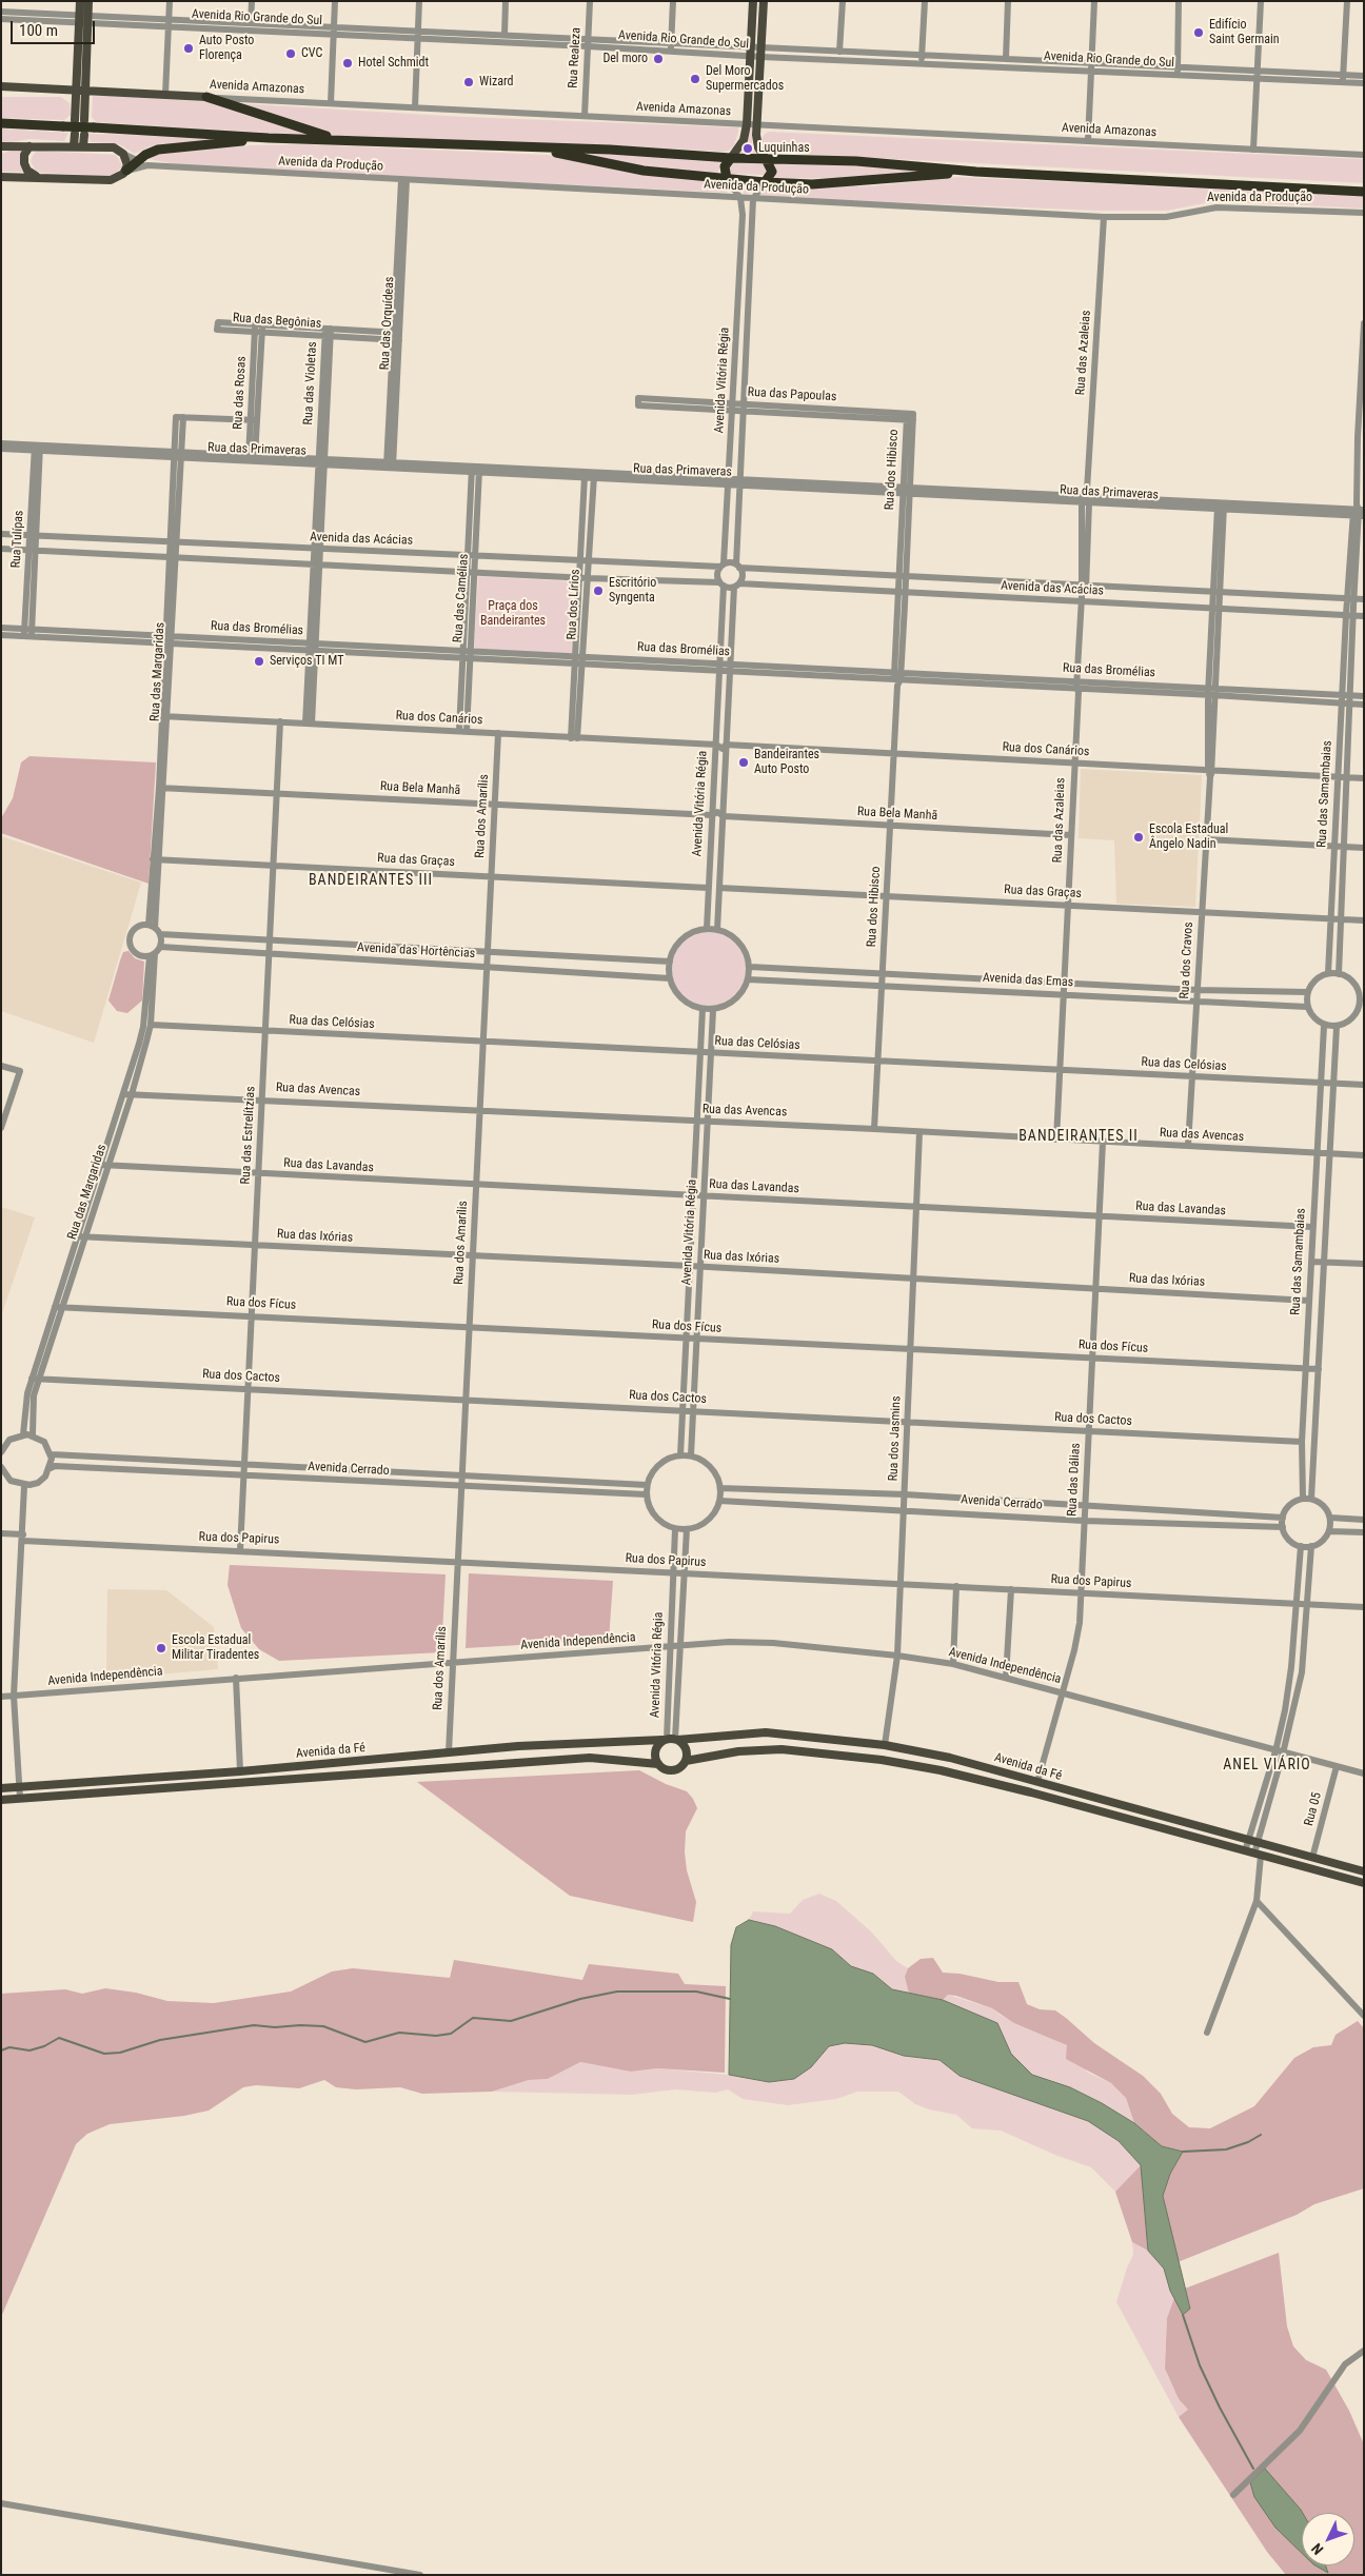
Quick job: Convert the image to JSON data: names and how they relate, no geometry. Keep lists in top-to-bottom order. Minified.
{"streets":{"main road":["Avenida Amazonas","Avenida da Fé"],"street":["Avenida Rio Grande do Sul","Rua Realeza","Avenida da Produção","Rua das Begônias","Rua das Orquídeas","Rua das Azaleias","Avenida Vitória Régia","Rua das Violetas","Rua das Rosas","Rua das Papoulas","Rua das Primaveras","Rua dos Hibisco","Rua Tulípas","Avenida das Acácias","Rua das Camélias","Rua dos Lírios","Rua das Bromélias","Rua das Margaridas","Rua dos Canários","Rua Bela Manhã","Rua das Samambaias","Rua dos Amarílis","Rua das Graças","Avenida das Hortências","Rua dos Cravos","Avenida das Emas","Rua das Celósias","Rua das Avencas","Rua das Estrelítzias","Rua das Lavandas","Rua das Ixórias","Rua dos Fícus","Rua dos Cactos","Rua dos Jasmins","Avenida Cerrado","Rua das Dálias","Rua dos Papirus","Avenida Independência","Rua 05"]},"crossings":[["Avenida Rio Grande do Sul","Rua Realeza"],["Rua Realeza","Avenida Amazonas"],["Avenida da Produção","Rua das Orquídeas"],["Avenida da Produção","Rua das Azaleias"],["Avenida da Produção","Avenida Vitória Régia"],["Rua das Begônias","Rua das Orquídeas"],["Rua das Begônias","Rua das Violetas"],["Rua das Begônias","Rua das Rosas"],["Rua das Orquídeas","Rua das Primaveras"],["Rua das Azaleias","Rua das Primaveras"],["Rua das Azaleias","Avenida das Acácias"],["Rua das Azaleias","Rua das Bromélias"],["Rua das Azaleias","Rua dos Canários"],["Rua das Azaleias","Rua Bela Manhã"],["Rua das Azaleias","Rua das Graças"],["Rua das Azaleias","Avenida das Emas"],["Rua das Azaleias","Rua das Celósias"],["Rua das Azaleias","Rua das Avencas"],["Avenida Vitória Régia","Rua das Papoulas"],["Avenida Vitória Régia","Rua das Primaveras"],["Avenida Vitória Régia","Avenida das Acácias"],["Avenida Vitória Régia","Rua das Bromélias"],["Avenida Vitória Régia","Rua dos Canários"],["Avenida Vitória Régia","Rua Bela Manhã"],["Avenida Vitória Régia","Rua das Graças"],["Avenida Vitória Régia","Avenida das Hortências"],["Avenida Vitória Régia","Avenida das Emas"],["Avenida Vitória Régia","Rua das Celósias"],["Avenida Vitória Régia","Rua das Avencas"],["Avenida Vitória Régia","Rua das Lavandas"],["Avenida Vitória Régia","Rua das Ixórias"],["Avenida Vitória Régia","Rua dos Fícus"],["Avenida Vitória Régia","Rua dos Cactos"],["Avenida Vitória Régia","Avenida Cerrado"],["Avenida Vitória Régia","Rua dos Papirus"],["Avenida Vitória Régia","Avenida Independência"],["Avenida Vitória Régia","Avenida da Fé"],["Rua das Violetas","Rua das Primaveras"],["Rua das Violetas","Avenida das Acácias"],["Rua das Violetas","Rua das Bromélias"],["Rua das Violetas","Rua dos Canários"],["Rua das Rosas","Rua das Primaveras"],["Rua das Rosas","Rua das Margaridas"],["Rua das Papoulas","Rua dos Hibisco"],["Rua das Primaveras","Rua dos Hibisco"],["Rua das Primaveras","Rua Tulípas"],["Rua das Primaveras","Rua das Camélias"],["Rua das Primaveras","Rua dos Lírios"],["Rua das Primaveras","Rua das Margaridas"],["Rua das Primaveras","Rua dos Cravos"],["Rua dos Hibisco","Avenida das Acácias"],["Rua dos Hibisco","Rua das Bromélias"],["Rua dos Hibisco","Rua dos Canários"],["Rua dos Hibisco","Rua Bela Manhã"],["Rua dos Hibisco","Rua das Graças"],["Rua dos Hibisco","Avenida das Emas"],["Rua dos Hibisco","Rua das Celósias"],["Rua dos Hibisco","Rua das Avencas"],["Rua Tulípas","Avenida das Acácias"],["Rua Tulípas","Rua das Bromélias"],["Avenida das Acácias","Rua das Camélias"],["Avenida das Acácias","Rua dos Lírios"],["Avenida das Acácias","Rua das Margaridas"],["Avenida das Acácias","Rua das Samambaias"],["Avenida das Acácias","Rua dos Cravos"],["Rua das Camélias","Rua das Bromélias"],["Rua das Camélias","Rua dos Canários"],["Rua dos Lírios","Rua das Bromélias"],["Rua dos Lírios","Rua dos Canários"],["Rua das Bromélias","Rua das Margaridas"],["Rua das Bromélias","Rua das Samambaias"],["Rua das Bromélias","Rua dos Cravos"],["Rua das Margaridas","Rua dos Canários"],["Rua das Margaridas","Rua Bela Manhã"],["Rua das Margaridas","Rua das Graças"],["Rua das Margaridas","Avenida das Hortências"],["Rua das Margaridas","Rua das Celósias"],["Rua das Margaridas","Rua das Avencas"],["Rua das Margaridas","Rua das Lavandas"],["Rua das Margaridas","Rua das Ixórias"],["Rua das Margaridas","Rua dos Fícus"],["Rua das Margaridas","Rua dos Cactos"],["Rua dos Canários","Rua das Samambaias"],["Rua dos Canários","Rua dos Amarílis"],["Rua dos Canários","Rua dos Cravos"],["Rua dos Canários","Rua das Estrelítzias"],["Rua Bela Manhã","Rua dos Amarílis"],["Rua Bela Manhã","Rua das Estrelítzias"],["Rua das Samambaias","Rua das Graças"],["Rua das Samambaias","Avenida das Emas"],["Rua das Samambaias","Rua das Celósias"],["Rua das Samambaias","Rua das Avencas"],["Rua das Samambaias","Rua das Lavandas"],["Rua das Samambaias","Rua das Ixórias"],["Rua das Samambaias","Rua dos Fícus"],["Rua das Samambaias","Rua dos Cactos"],["Rua das Samambaias","Avenida Cerrado"],["Rua dos Amarílis","Rua das Graças"],["Rua dos Amarílis","Avenida das Hortências"],["Rua dos Amarílis","Rua das Celósias"],["Rua dos Amarílis","Rua das Avencas"],["Rua dos Amarílis","Rua das Lavandas"],["Rua dos Amarílis","Rua das Ixórias"],["Rua dos Amarílis","Rua dos Fícus"],["Rua dos Amarílis","Rua dos Cactos"],["Rua dos Amarílis","Avenida Cerrado"],["Rua dos Amarílis","Rua dos Papirus"],["Rua dos Amarílis","Avenida Independência"],["Rua dos Amarílis","Avenida da Fé"],["Rua das Graças","Rua dos Cravos"],["Rua das Graças","Rua das Estrelítzias"],["Avenida das Hortências","Avenida das Emas"],["Avenida das Hortências","Rua das Estrelítzias"],["Rua dos Cravos","Avenida das Emas"],["Rua dos Cravos","Rua das Celósias"],["Rua dos Cravos","Rua das Avencas"],["Rua das Celósias","Rua das Estrelítzias"],["Rua das Avencas","Rua das Estrelítzias"],["Rua das Avencas","Rua dos Jasmins"],["Rua das Avencas","Rua das Dálias"],["Rua das Estrelítzias","Rua das Lavandas"],["Rua das Estrelítzias","Rua das Ixórias"],["Rua das Estrelítzias","Rua dos Fícus"],["Rua das Estrelítzias","Rua dos Cactos"],["Rua das Estrelítzias","Avenida Cerrado"],["Rua das Estrelítzias","Rua dos Papirus"],["Rua das Lavandas","Rua dos Jasmins"],["Rua das Lavandas","Rua das Dálias"],["Rua das Ixórias","Rua dos Jasmins"],["Rua das Ixórias","Rua das Dálias"],["Rua dos Fícus","Rua dos Jasmins"],["Rua dos Fícus","Rua das Dálias"],["Rua dos Cactos","Rua dos Jasmins"],["Rua dos Cactos","Rua das Dálias"],["Rua dos Jasmins","Avenida Cerrado"],["Rua dos Jasmins","Rua dos Papirus"],["Rua dos Jasmins","Avenida Independência"],["Rua dos Jasmins","Avenida da Fé"],["Avenida Cerrado","Rua das Dálias"],["Rua das Dálias","Rua dos Papirus"],["Rua das Dálias","Avenida Independência"],["Rua das Dálias","Avenida da Fé"],["Avenida Independência","Rua 05"],["Avenida da Fé","Rua 05"]],"districts":["BANDEIRANTES III","BANDEIRANTES II","ANEL VIÁRIO"],"parks":["Praça dos Bandeirantes"],"places":["Edifício Saint Germain","Auto Posto Florença","CVC","Del moro","Hotel Schmidt","Del Moro Supermercados","Wizard","Luquinhas","Escritório Syngenta","Serviços TI MT","Bandeirantes Auto Posto","Escola Estadual Ângelo Nadin","Escola Estadual Militar Tiradentes"],"scale_bar":"100 m","north":"bottom left"}
